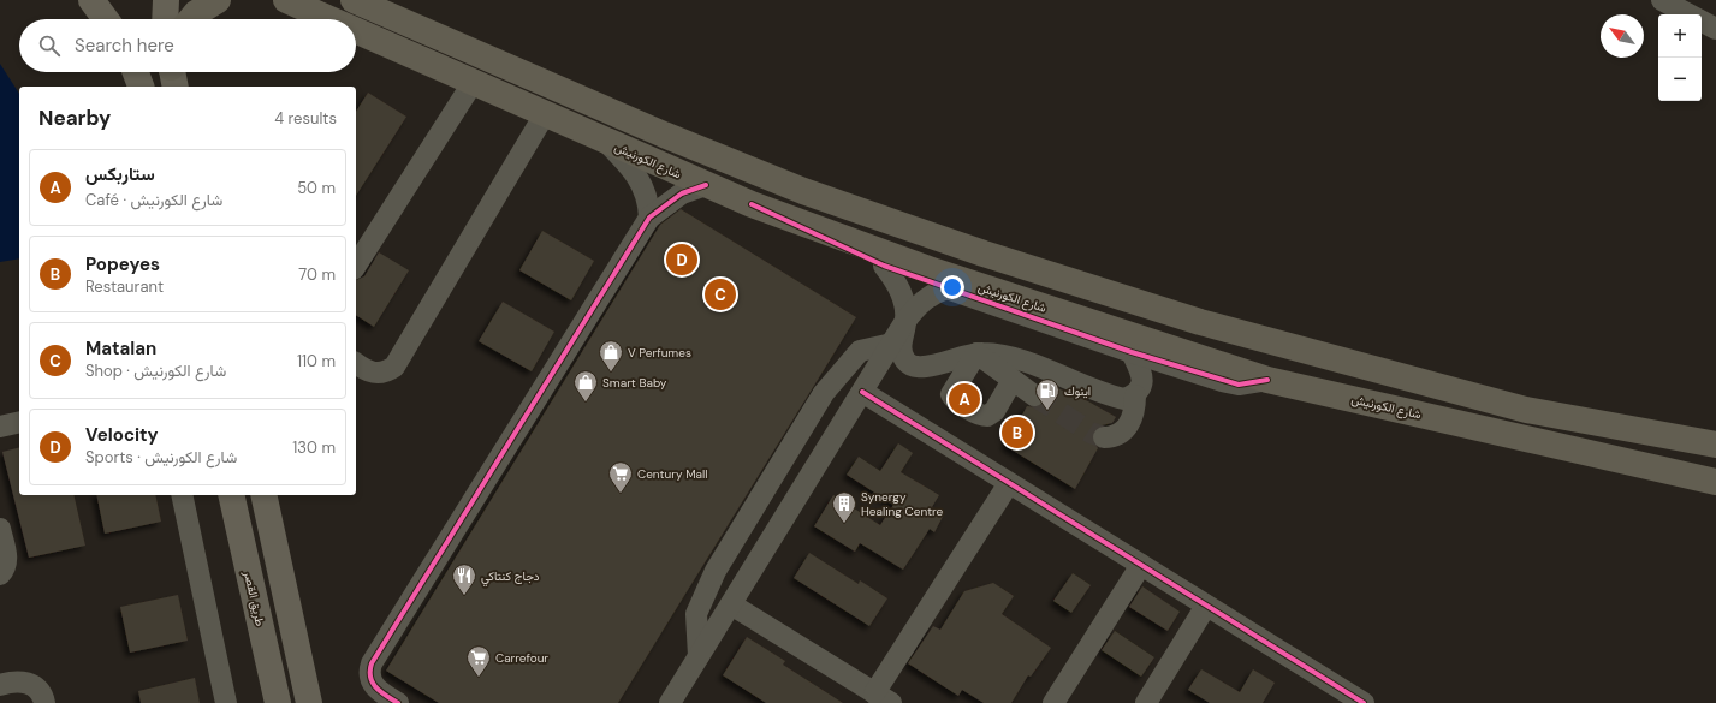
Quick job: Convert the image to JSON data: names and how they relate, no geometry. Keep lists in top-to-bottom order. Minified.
{"streets":{"highway":["شارع الكورنيش"],"main road":["طريق القصر"]},"places":{"shop":["V Perfumes","Smart Baby"],"fuel station":["اينوك"],"supermarket":["Century Mall","Carrefour"],"building":["Synergy Healing Centre"],"restaurant":["دجاج كنتاكي"]},"north":"top left","page":{"map_buttons":["+","−"],"search":"Search here","heading":["Nearby","4 results"],"list":[{"mark":"A","name":"ستاربكس","note":"Café · شارع الكورنيش","value":"50 m"},{"mark":"B","name":"Popeyes","note":"Restaurant","value":"70 m"},{"mark":"C","name":"Matalan","note":"Shop · شارع الكورنيش","value":"110 m"},{"mark":"D","name":"Velocity","note":"Sports · شارع الكورنيش","value":"130 m"}],"pins":["D","C","A","B"]}}
